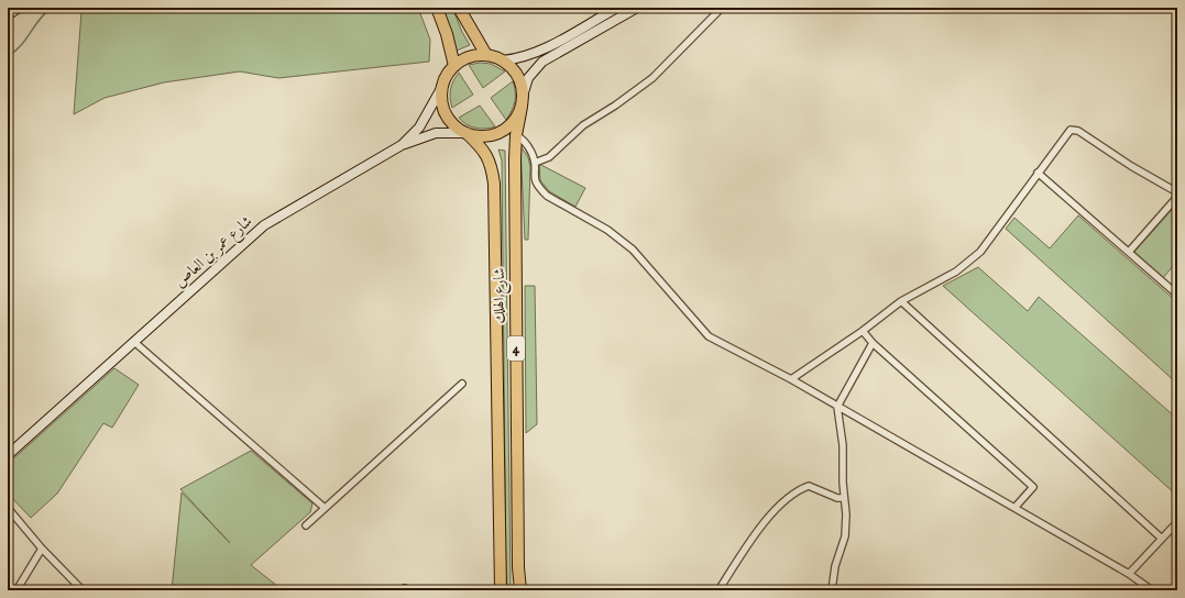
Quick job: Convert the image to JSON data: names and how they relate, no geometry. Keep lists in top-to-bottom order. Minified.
{"streets":{"highway":["شارع الهلك","4"],"street":["شارع عمر بن العاص"]},"crossings":[["شارع عمر بن العاص","شارع الهلك"]]}
